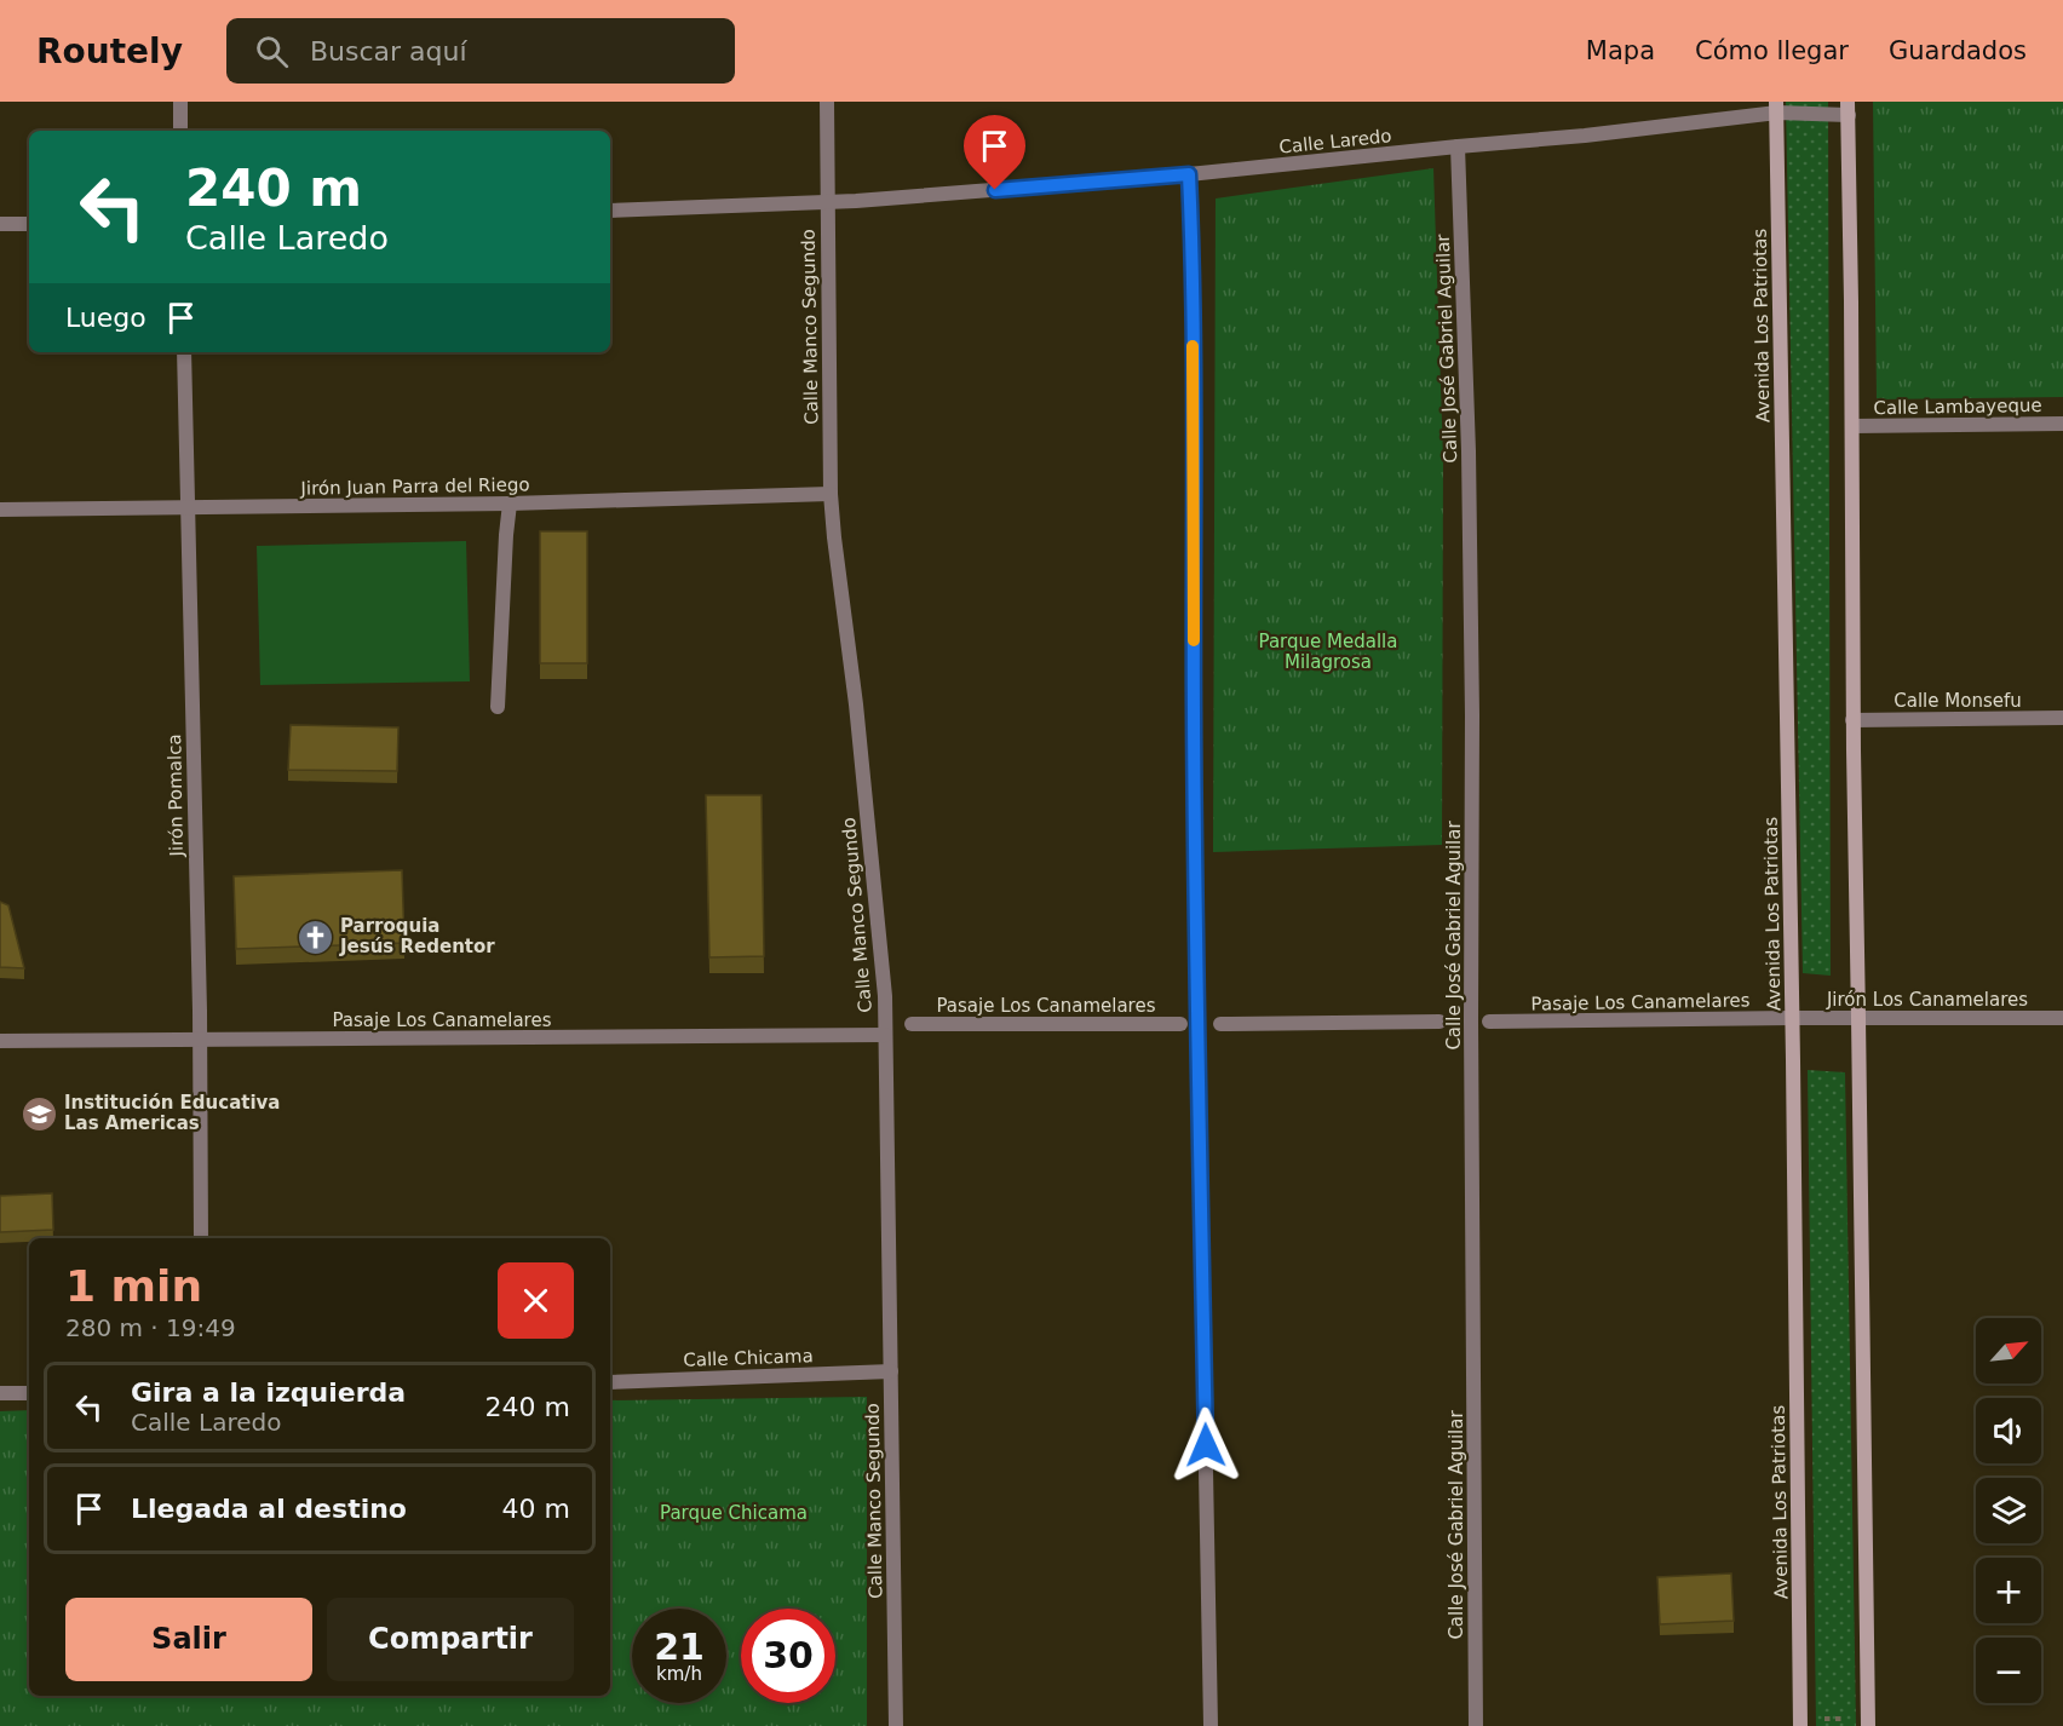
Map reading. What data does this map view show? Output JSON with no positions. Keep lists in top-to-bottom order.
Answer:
{
  "streets": {
    "main road": ["Avenida Los Patriotas"],
    "street": [
      "Calle Laredo",
      "Calle Manco Segundo",
      "Calle José Gabriel Aguilar",
      "Calle Lambayeque",
      "Jirón Juan Parra del Riego",
      "Calle Monsefu",
      "Jirón Pomalca",
      "Jirón Los Canamelares",
      "Pasaje Los Canamelares",
      "Calle Chicama"
    ]
  },
  "crossings": [
    ["Calle Laredo", "Avenida Los Patriotas"],
    ["Calle Laredo", "Calle Manco Segundo"],
    ["Calle Laredo", "Calle José Gabriel Aguilar"],
    ["Avenida Los Patriotas", "Jirón Los Canamelares"],
    ["Avenida Los Patriotas", "Pasaje Los Canamelares"],
    ["Calle Manco Segundo", "Jirón Juan Parra del Riego"],
    ["Calle Manco Segundo", "Pasaje Los Canamelares"],
    ["Calle Manco Segundo", "Calle Chicama"],
    ["Jirón Juan Parra del Riego", "Jirón Pomalca"],
    ["Jirón Pomalca", "Pasaje Los Canamelares"],
    ["Jirón Los Canamelares", "Pasaje Los Canamelares"]
  ],
  "parks": ["Parque Medalla Milagrosa", "Parque Chicama"],
  "places": {
    "church": ["Parroquia Jesús Redentor"],
    "school or university": ["Institución Educativa Las Americas"]
  },
  "north": "top right",
  "page": {
    "header": "Routely",
    "search": "Buscar aquí",
    "nav": ["Mapa", "Cómo llegar", "Guardados"],
    "turn": ["240 m", "Calle Laredo"],
    "then": "Luego",
    "heading": ["1 min", "280 m · 19:49"],
    "map_buttons": ["+", "−"],
    "list": [
      {
        "name": "Gira a la izquierda",
        "note": "Calle Laredo",
        "value": "240 m"
      },
      {
        "name": "Llegada al destino",
        "value": "40 m"
      }
    ],
    "buttons": ["Salir", "Compartir"],
    "speed": "21 km/h",
    "limit": "30"
  }
}
